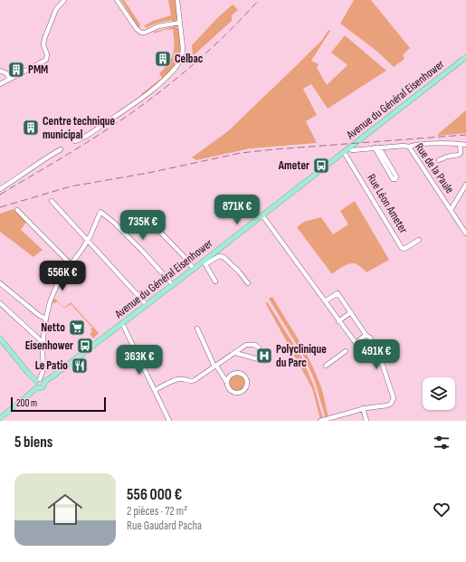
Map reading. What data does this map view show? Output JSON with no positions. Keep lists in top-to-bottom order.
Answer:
{
  "streets": {
    "main road": ["Avenue du Général Eisenhower"],
    "street": ["Rue de la Paule", "Rue Léon Ameter"]
  },
  "crossings": [
    ["Avenue du Général Eisenhower", "Rue de la Paule"],
    ["Avenue du Général Eisenhower", "Rue Léon Ameter"]
  ],
  "places": {
    "building": ["Celbac", "PMM", "Centre technique municipal"],
    "bus stop": ["Ameter", "Eisenhower"],
    "supermarket": ["Netto"],
    "hospital": ["Polyclinique du Parc"],
    "restaurant": ["Le Patio"]
  },
  "scale_bar": "200 m",
  "page": {
    "price": [
      "871K €",
      "735K €",
      "556K €",
      "491K €",
      "363K €"
    ],
    "scale": "200 m",
    "heading": "5 biens",
    "list": [
      {
        "name": "556 000 €",
        "note": "2 pièces · 72 m² · Rue Gaudard Pacha"
      }
    ]
  }
}
